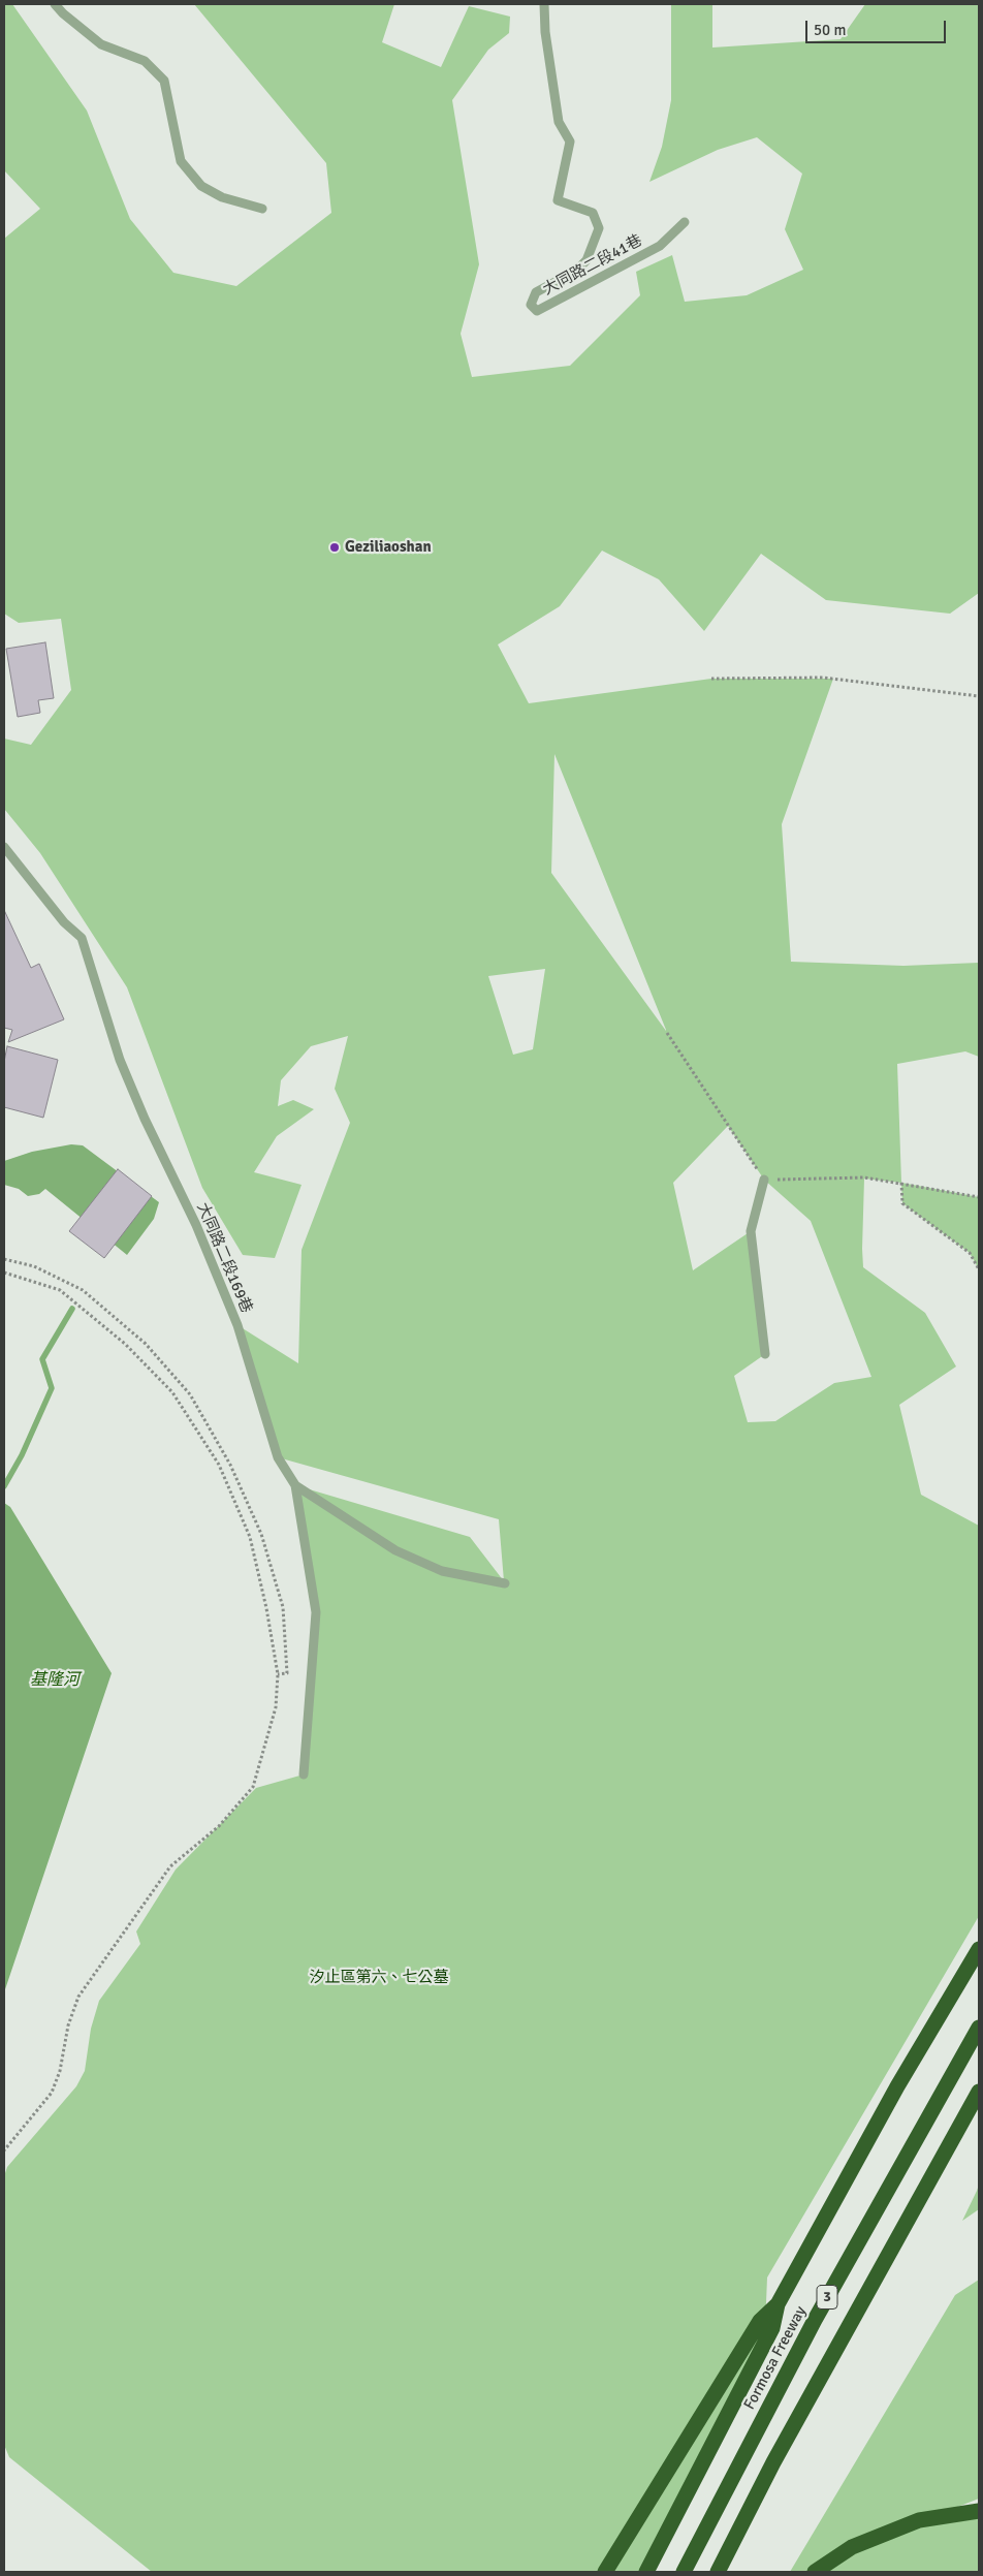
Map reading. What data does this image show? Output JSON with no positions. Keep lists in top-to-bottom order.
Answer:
{
  "streets": {
    "highway": ["3", "Formosa Freeway"],
    "lane": ["大同路二段41巷", "大同路二段169巷"]
  },
  "water": ["基隆河"],
  "parks": ["汐止區第六、七公墓"],
  "places": ["Geziliaoshan"],
  "scale_bar": "50 m"
}
